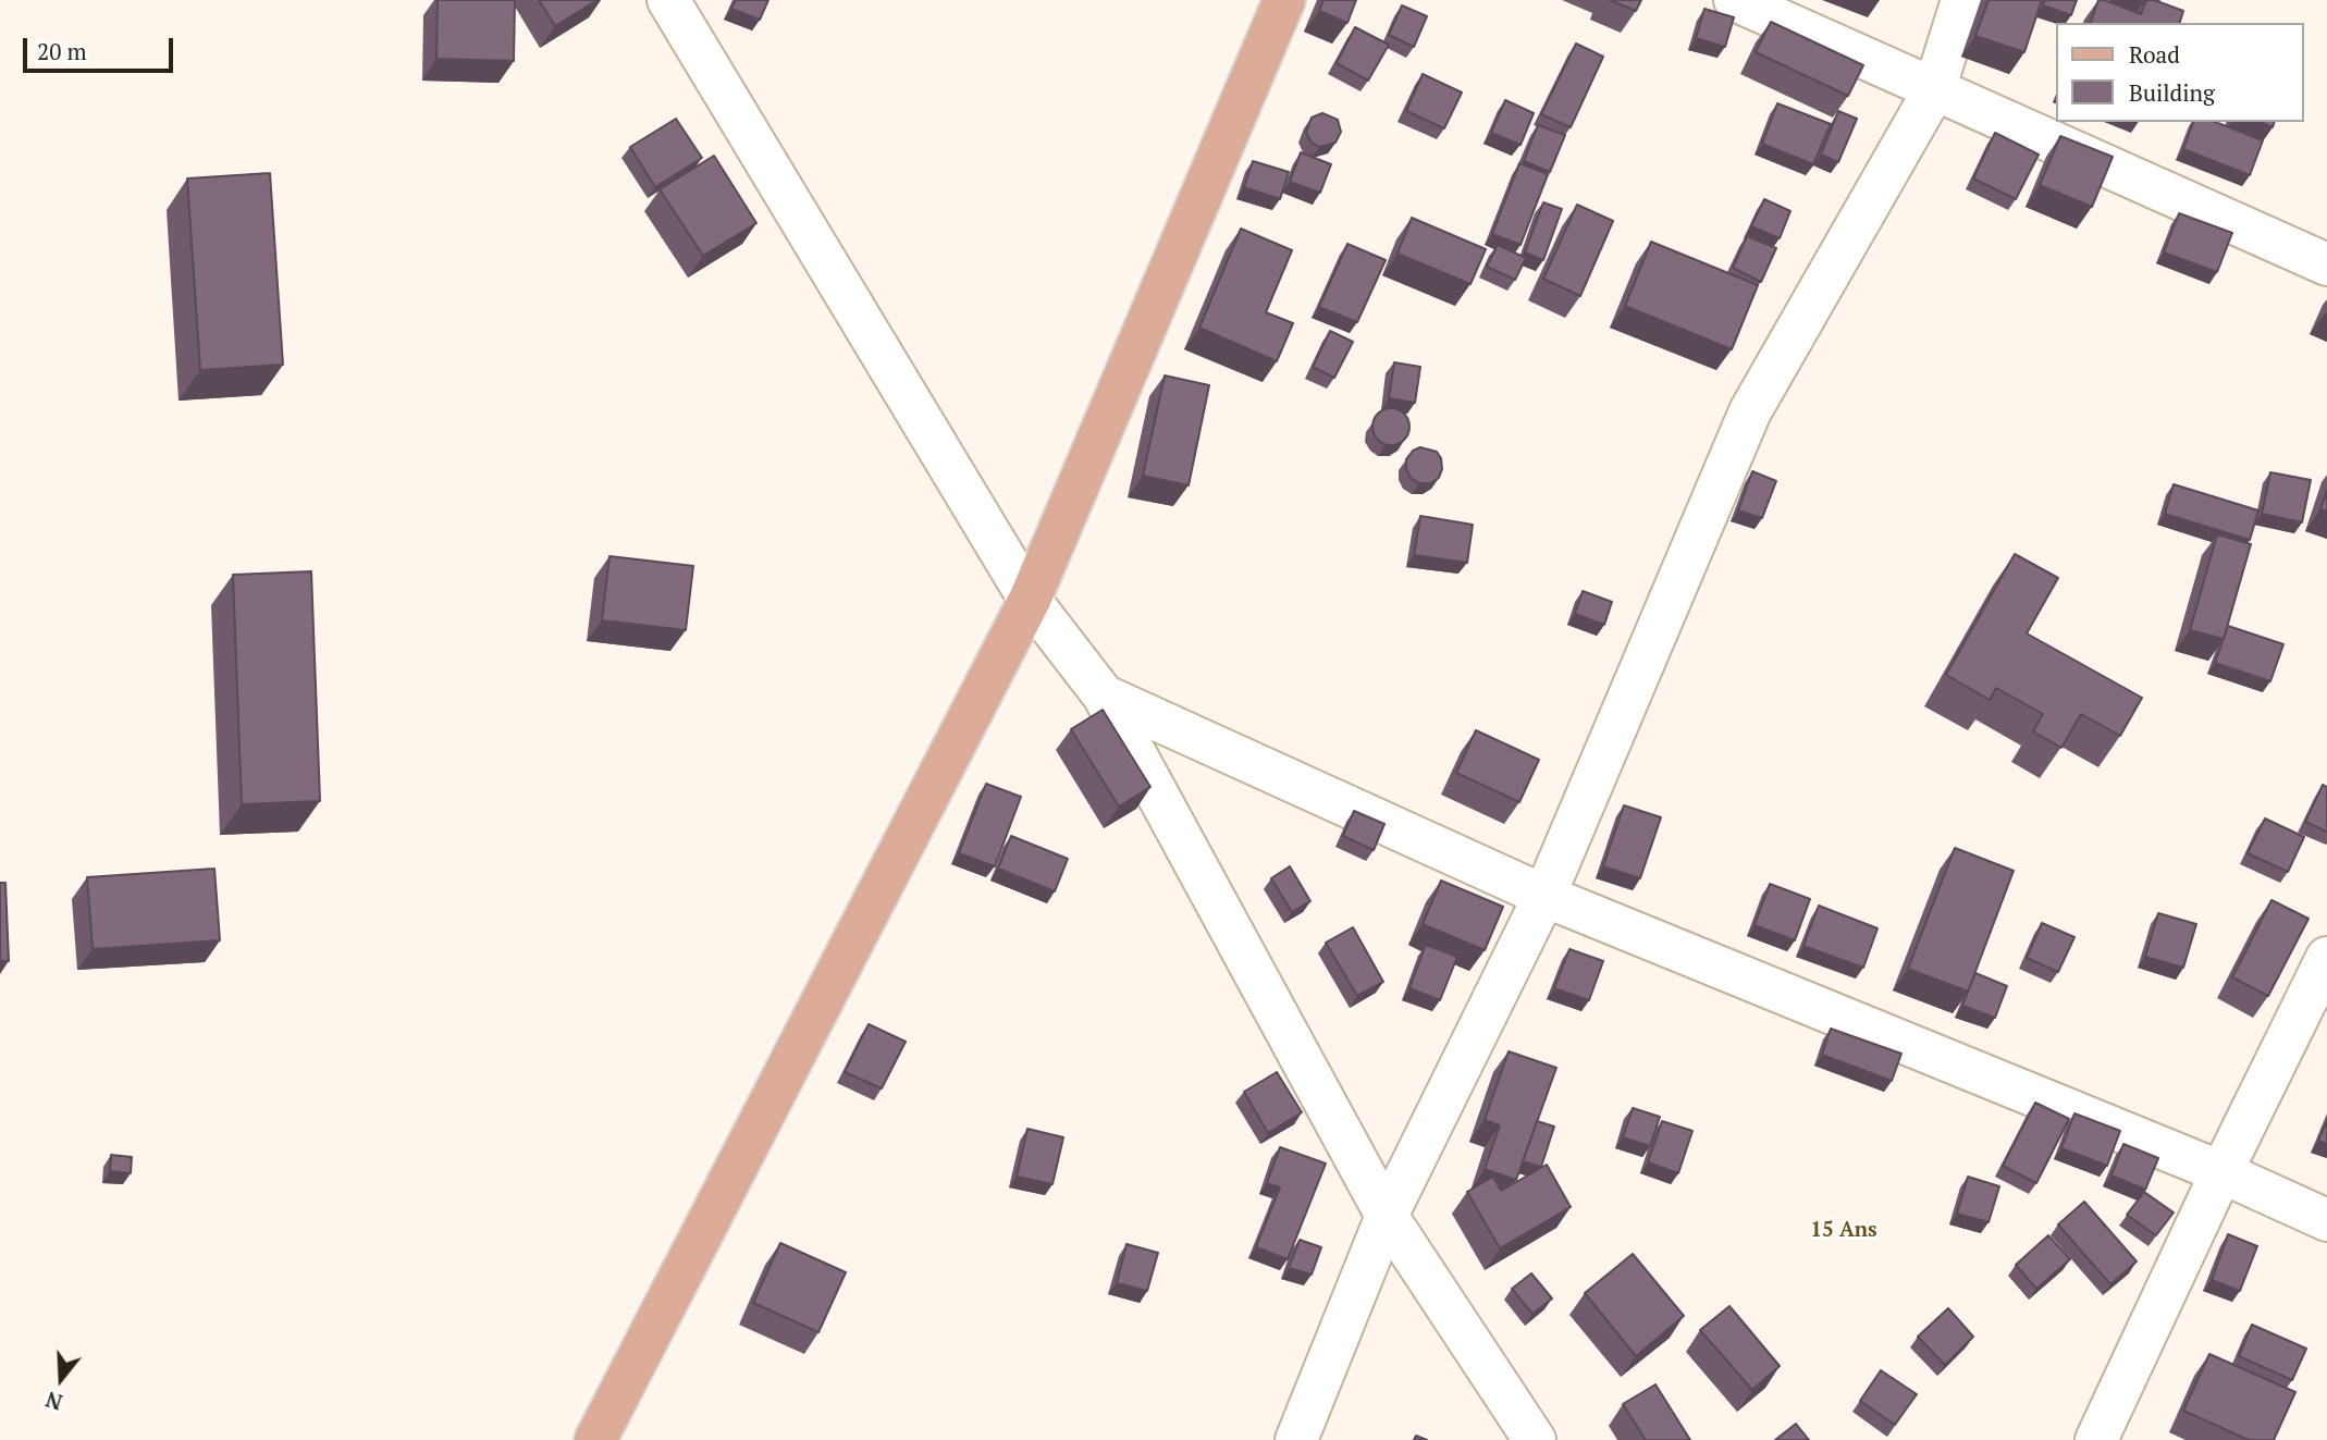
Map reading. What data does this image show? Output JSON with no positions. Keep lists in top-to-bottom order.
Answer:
{
  "districts": ["15 Ans"],
  "legend": ["Road", "Building"],
  "scale_bar": "20 m",
  "north": "bottom"
}
